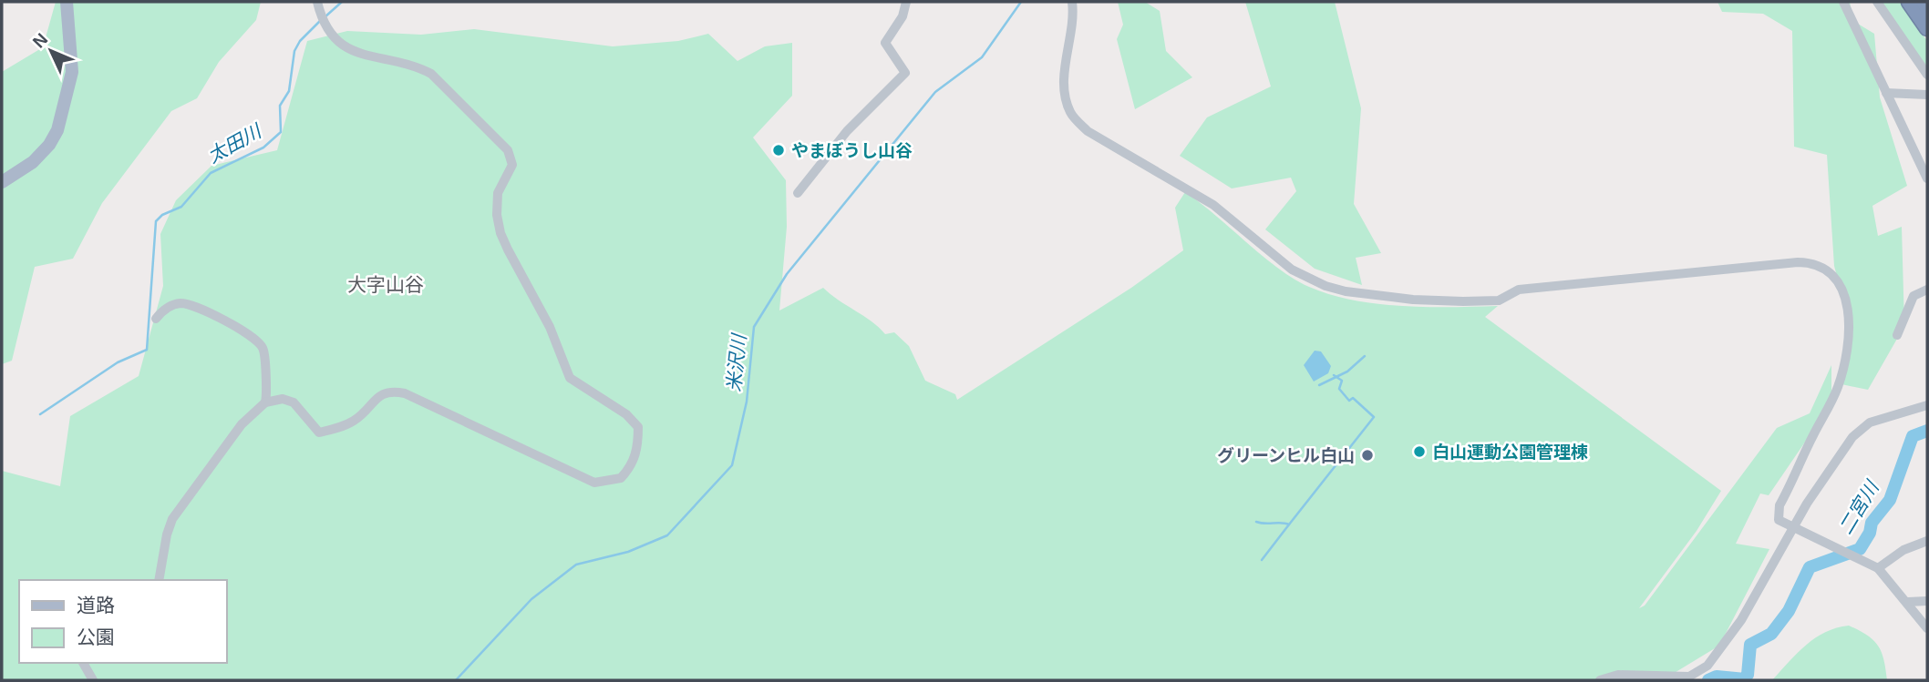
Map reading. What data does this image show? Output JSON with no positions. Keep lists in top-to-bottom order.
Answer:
{
  "districts": ["大字山谷"],
  "water": ["太田川", "米沢川", "二宮川"],
  "places": ["やまぼうし山谷", "白山運動公園管理棟", "グリーンヒル白山"],
  "legend": ["道路", "公園"],
  "north": "top left"
}
